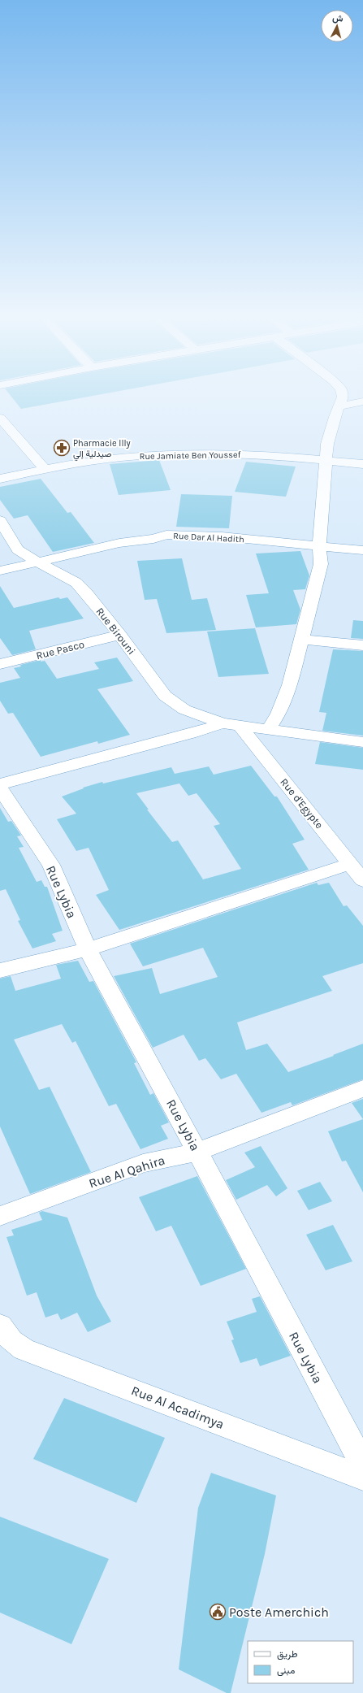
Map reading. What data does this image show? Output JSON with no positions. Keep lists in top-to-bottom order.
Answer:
{
  "streets": {
    "street": [
      "Rue Jamiate Ben Youssef",
      "Rue Dar Al Hadith",
      "Rue Birouni",
      "Rue Pasco",
      "Rue d'Egypte",
      "Rue Lybia",
      "Rue Al Qahira",
      "Rue Al Acadimya"
    ]
  },
  "crossings": [
    ["Rue Dar Al Hadith", "Rue Birouni"],
    ["Rue Birouni", "Rue Pasco"],
    ["Rue Birouni", "Rue d'Egypte"],
    ["Rue Lybia", "Rue Al Qahira"]
  ],
  "places": {
    "pharmacy": ["Pharmacie Illy صيدلية إلي"],
    "public building": ["Poste Amerchich"]
  },
  "legend": ["طريق", "مبنى"],
  "north": "top"
}
